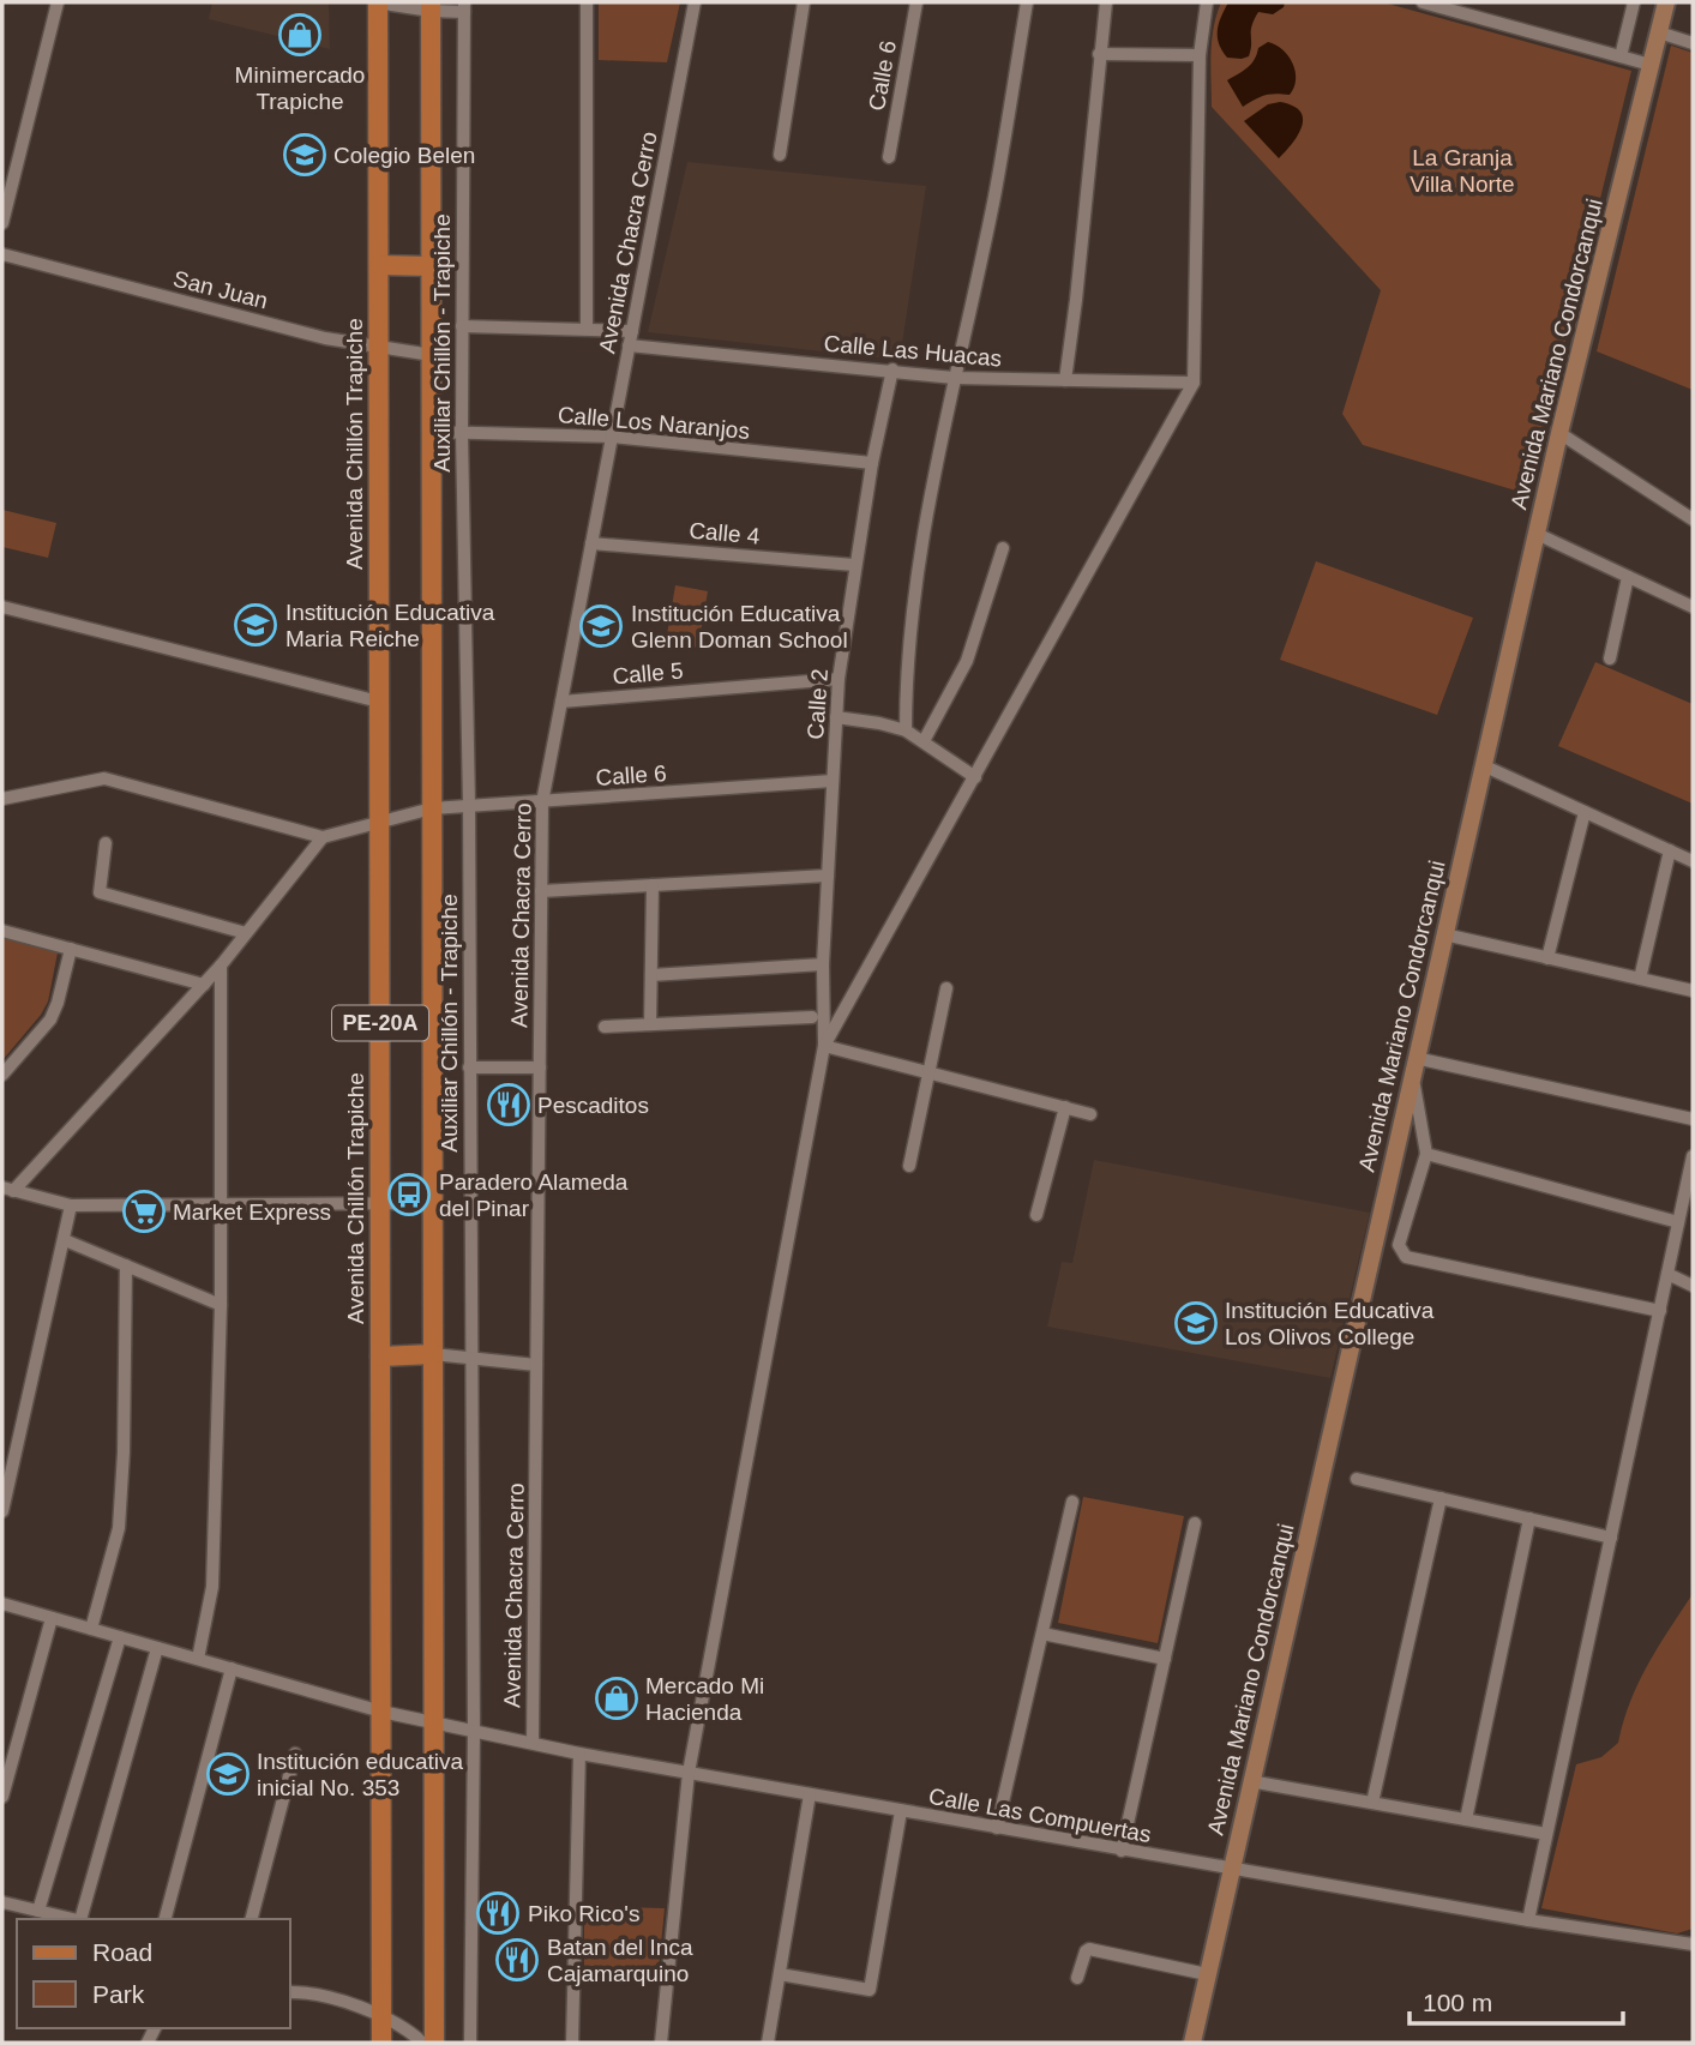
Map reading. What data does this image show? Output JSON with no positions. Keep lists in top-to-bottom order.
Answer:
{
  "streets": {
    "main road": ["Avenida Chillón Trapiche", "PE-20A"],
    "street": [
      "Calle 6",
      "Avenida Chacra Cerro",
      "San Juan",
      "Auxiliar Chillón - Trapiche",
      "Calle Las Huacas",
      "Avenida Mariano Condorcanqui",
      "Calle Los Naranjos",
      "Calle 4",
      "Calle 5",
      "Calle 2",
      "Calle Las Compuertas"
    ]
  },
  "crossings": [
    ["Calle 6", "Avenida Chacra Cerro"],
    ["Calle 6", "Auxiliar Chillón - Trapiche"],
    ["Calle 6", "Avenida Chillón Trapiche"],
    ["Calle 6", "Calle 2"],
    ["Calle 6", "PE-20A"],
    ["Avenida Chacra Cerro", "Calle Las Huacas"],
    ["Avenida Chacra Cerro", "Calle Los Naranjos"],
    ["Avenida Chacra Cerro", "Calle 4"],
    ["Avenida Chacra Cerro", "Calle 5"],
    ["Avenida Chacra Cerro", "Calle Las Compuertas"],
    ["San Juan", "Avenida Chillón Trapiche"],
    ["San Juan", "PE-20A"],
    ["Auxiliar Chillón - Trapiche", "Calle Los Naranjos"],
    ["Auxiliar Chillón - Trapiche", "Calle Las Compuertas"],
    ["Calle Las Huacas", "Calle 2"],
    ["Avenida Mariano Condorcanqui", "Calle Las Compuertas"],
    ["Calle Los Naranjos", "Calle 2"],
    ["Calle Los Naranjos", "PE-20A"],
    ["Avenida Chillón Trapiche", "Calle Las Compuertas"],
    ["Calle 4", "Calle 2"],
    ["Calle 5", "Calle 2"],
    ["PE-20A", "Calle Las Compuertas"]
  ],
  "parks": ["La Granja Villa Norte"],
  "places": {
    "shop": ["Minimercado Trapiche", "Mercado Mi Hacienda"],
    "school or university": [
      "Colegio Belen",
      "Institución Educativa Maria Reiche",
      "Institución Educativa Glenn Doman School",
      "Institución Educativa Los Olivos College",
      "Institución educativa inicial No. 353"
    ],
    "restaurant": ["Pescaditos", "Piko Rico's", "Batan del Inca Cajamarquino"],
    "bus stop": ["Paradero Alameda del Pinar"],
    "supermarket": ["Market Express"]
  },
  "legend": ["Road", "Park"],
  "scale_bar": "100 m"
}
